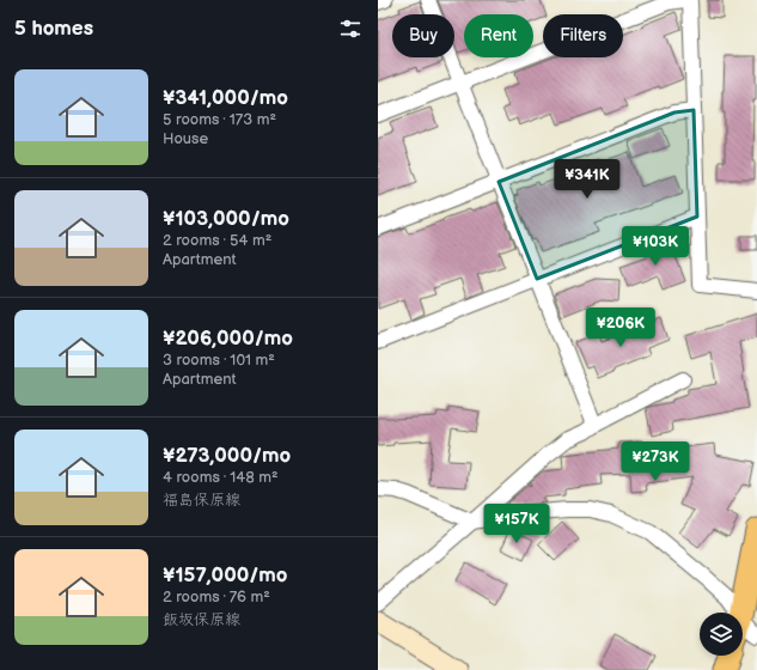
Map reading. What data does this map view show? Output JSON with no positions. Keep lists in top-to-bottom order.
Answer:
{
  "page": {
    "heading": "5 homes",
    "chip": ["Buy", "Rent", "Filters"],
    "list": [
      {
        "name": "¥341,000/mo",
        "note": "5 rooms · 173 m² · House"
      },
      {
        "name": "¥103,000/mo",
        "note": "2 rooms · 54 m² · Apartment"
      },
      {
        "name": "¥206,000/mo",
        "note": "3 rooms · 101 m² · Apartment"
      },
      {
        "name": "¥273,000/mo",
        "note": "4 rooms · 148 m² · 福島保原線"
      },
      {
        "name": "¥157,000/mo",
        "note": "2 rooms · 76 m² · 飯坂保原線"
      }
    ],
    "price": [
      "¥341K",
      "¥103K",
      "¥206K",
      "¥273K",
      "¥157K"
    ]
  }
}
